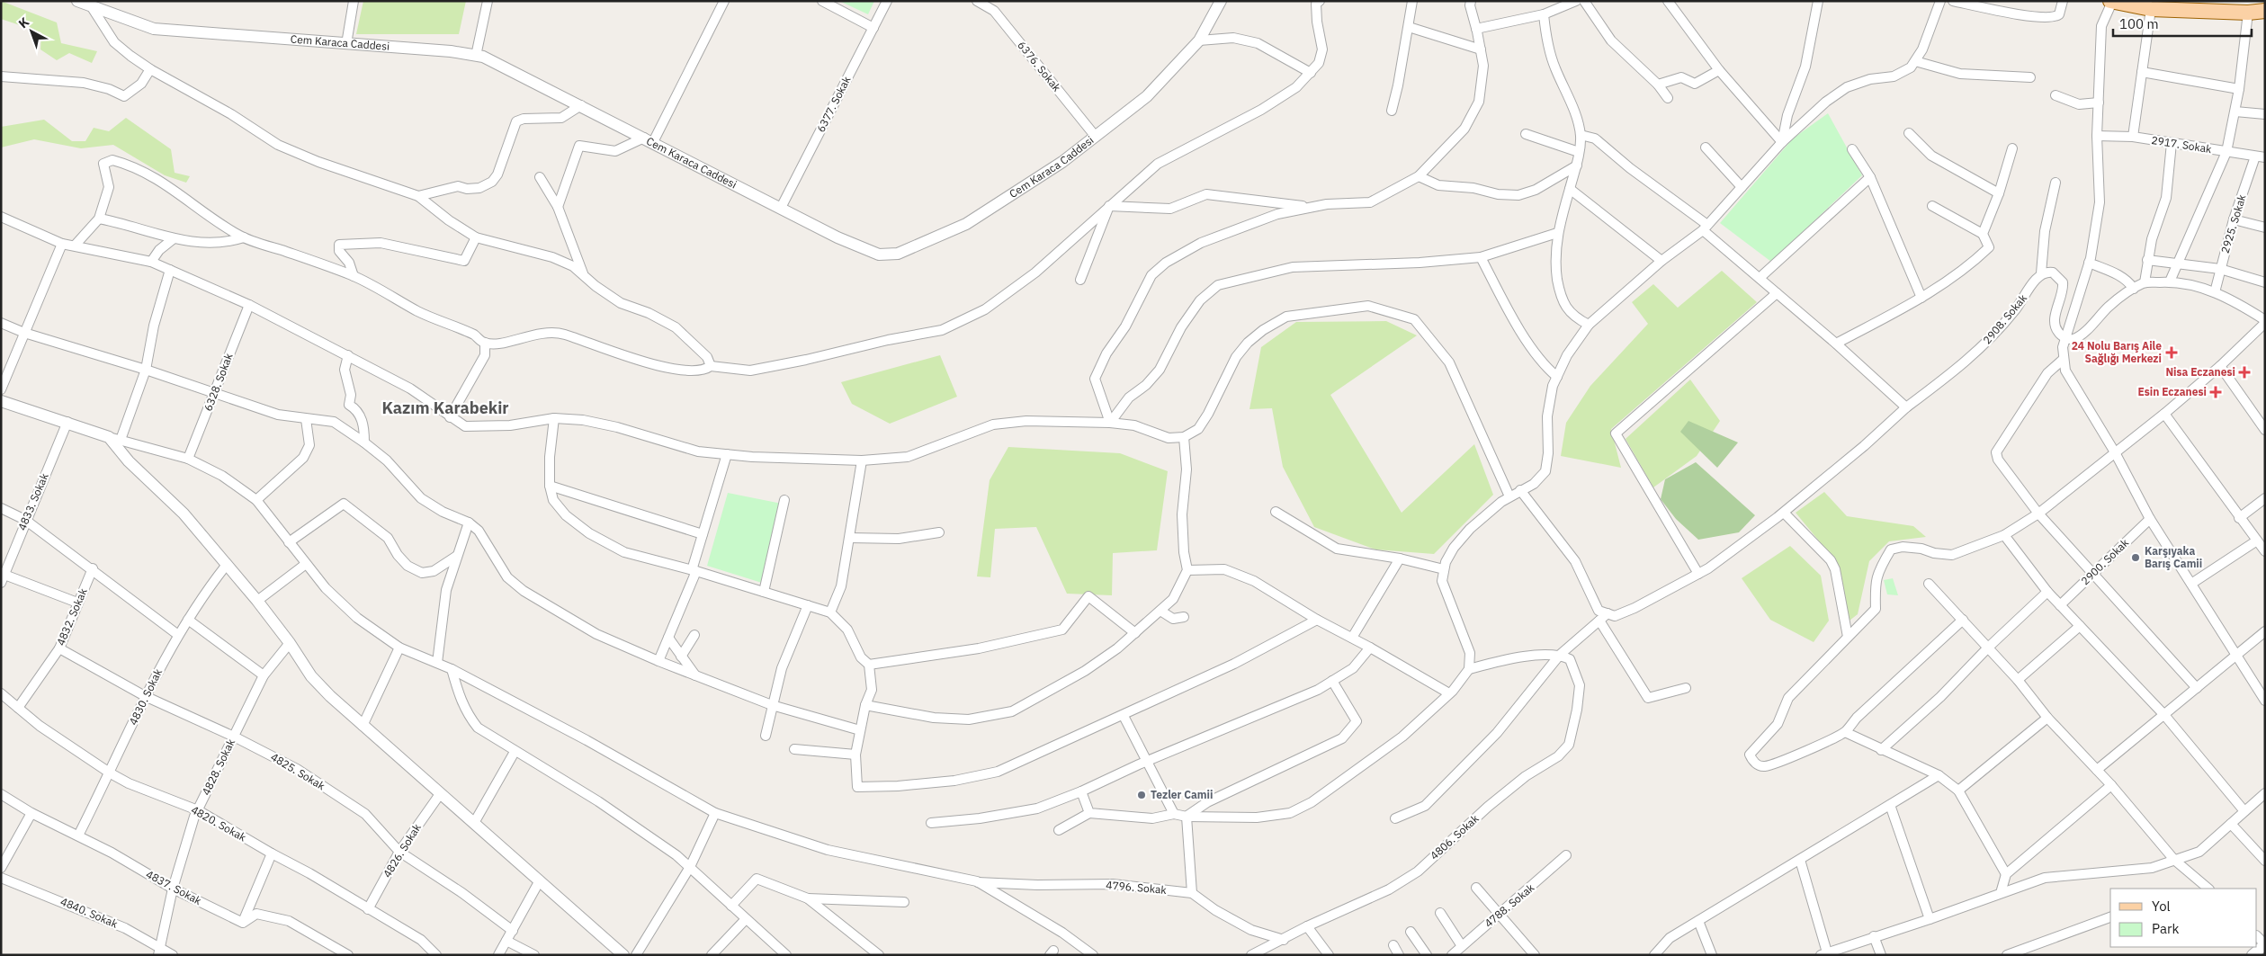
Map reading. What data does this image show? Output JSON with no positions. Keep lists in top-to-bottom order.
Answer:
{
  "streets": {
    "street": [
      "Cem Karaca Caddesi",
      "6376. Sokak",
      "6377. Sokak",
      "2917. Sokak",
      "2925. Sokak",
      "2908. Sokak",
      "6328. Sokak",
      "4833. Sokak",
      "2900. Sokak",
      "4832. Sokak",
      "4830. Sokak",
      "4828. Sokak",
      "4825. Sokak",
      "4820. Sokak",
      "4806. Sokak",
      "4826. Sokak",
      "4837. Sokak",
      "4796. Sokak",
      "4788. Sokak",
      "4840. Sokak"
    ]
  },
  "crossings": [
    ["Cem Karaca Caddesi", "6376. Sokak"],
    ["Cem Karaca Caddesi", "6377. Sokak"],
    ["2917. Sokak", "2925. Sokak"],
    ["4832. Sokak", "4825. Sokak"],
    ["4832. Sokak", "4820. Sokak"],
    ["4830. Sokak", "4825. Sokak"],
    ["4830. Sokak", "4820. Sokak"],
    ["4830. Sokak", "4837. Sokak"],
    ["4828. Sokak", "4825. Sokak"],
    ["4828. Sokak", "4820. Sokak"],
    ["4828. Sokak", "4837. Sokak"],
    ["4828. Sokak", "4840. Sokak"],
    ["4825. Sokak", "4826. Sokak"],
    ["4820. Sokak", "4826. Sokak"],
    ["4806. Sokak", "4796. Sokak"]
  ],
  "districts": ["Kazım Karabekir"],
  "places": {
    "health": ["24 Nolu Barış Aile Sağlığı Merkezi", "Nisa Eczanesi", "Esin Eczanesi"],
    "other": ["Karşıyaka Barış Camii", "Tezler Camii"]
  },
  "legend": ["Yol", "Park"],
  "scale_bar": "100 m",
  "north": "top left"
}
